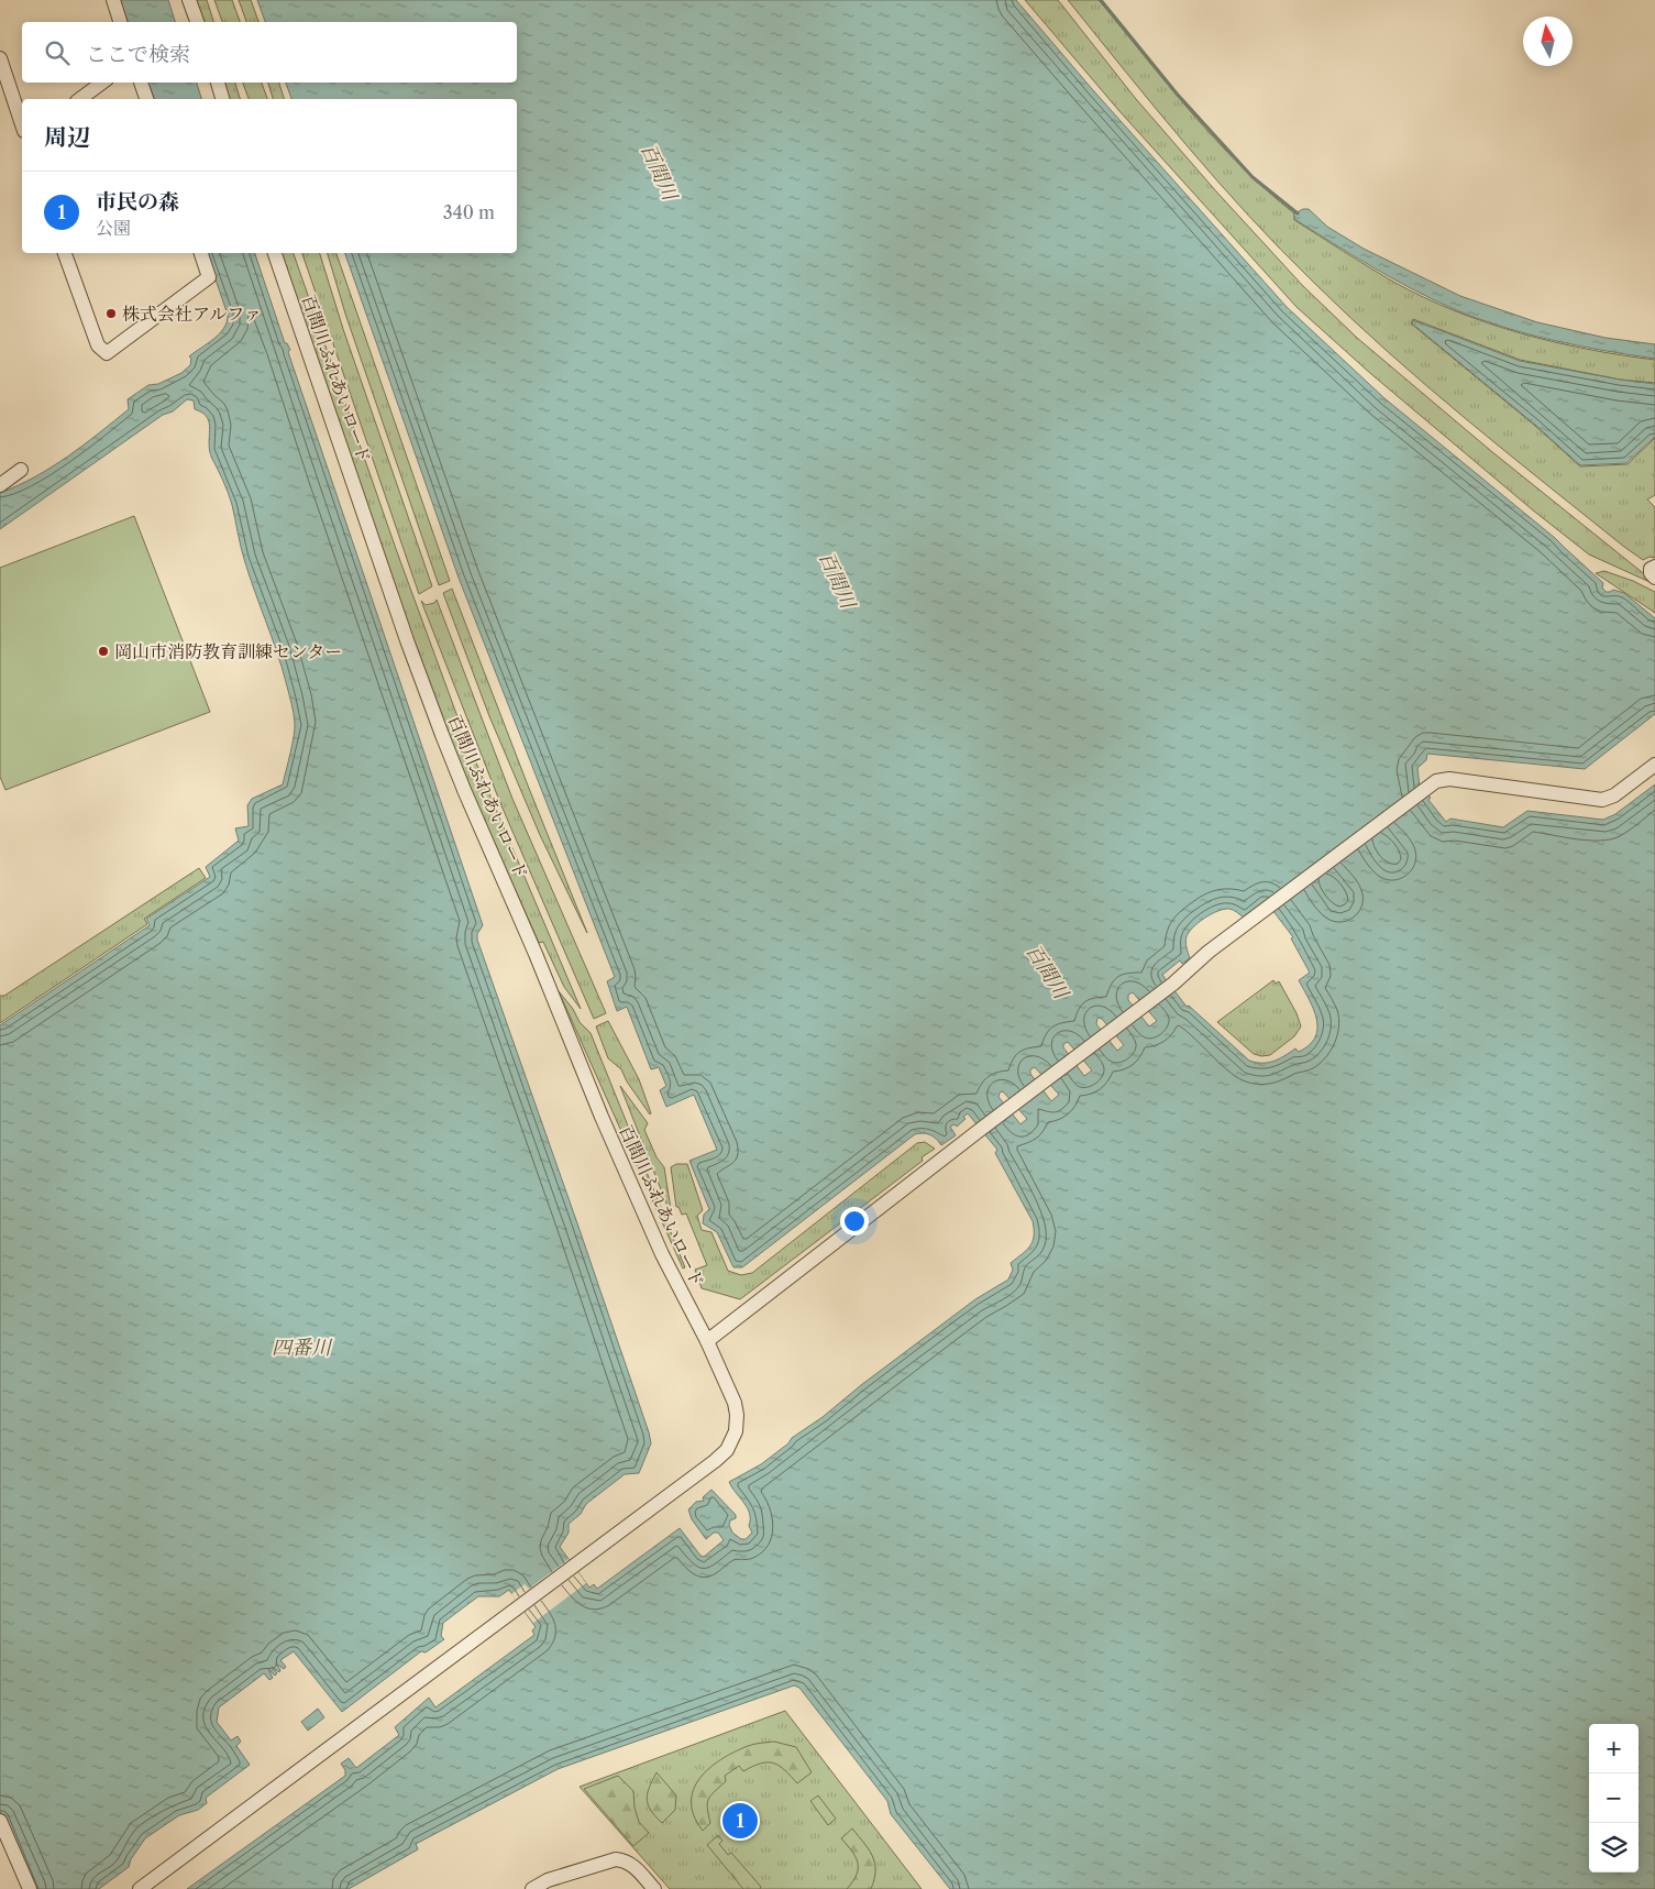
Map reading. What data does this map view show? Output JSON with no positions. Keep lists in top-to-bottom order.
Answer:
{
  "streets": {
    "street": ["百間川ふれあいロード"]
  },
  "water": ["百間川", "四番川"],
  "places": ["株式会社アルファ", "岡山市消防教育訓練センター"],
  "north": "top",
  "page": {
    "search": "ここで検索",
    "heading": "周辺",
    "list": [
      {
        "mark": "1",
        "name": "市民の森",
        "note": "公園",
        "value": "340 m"
      }
    ],
    "map_buttons": ["+", "−"],
    "pins": "1"
  }
}
